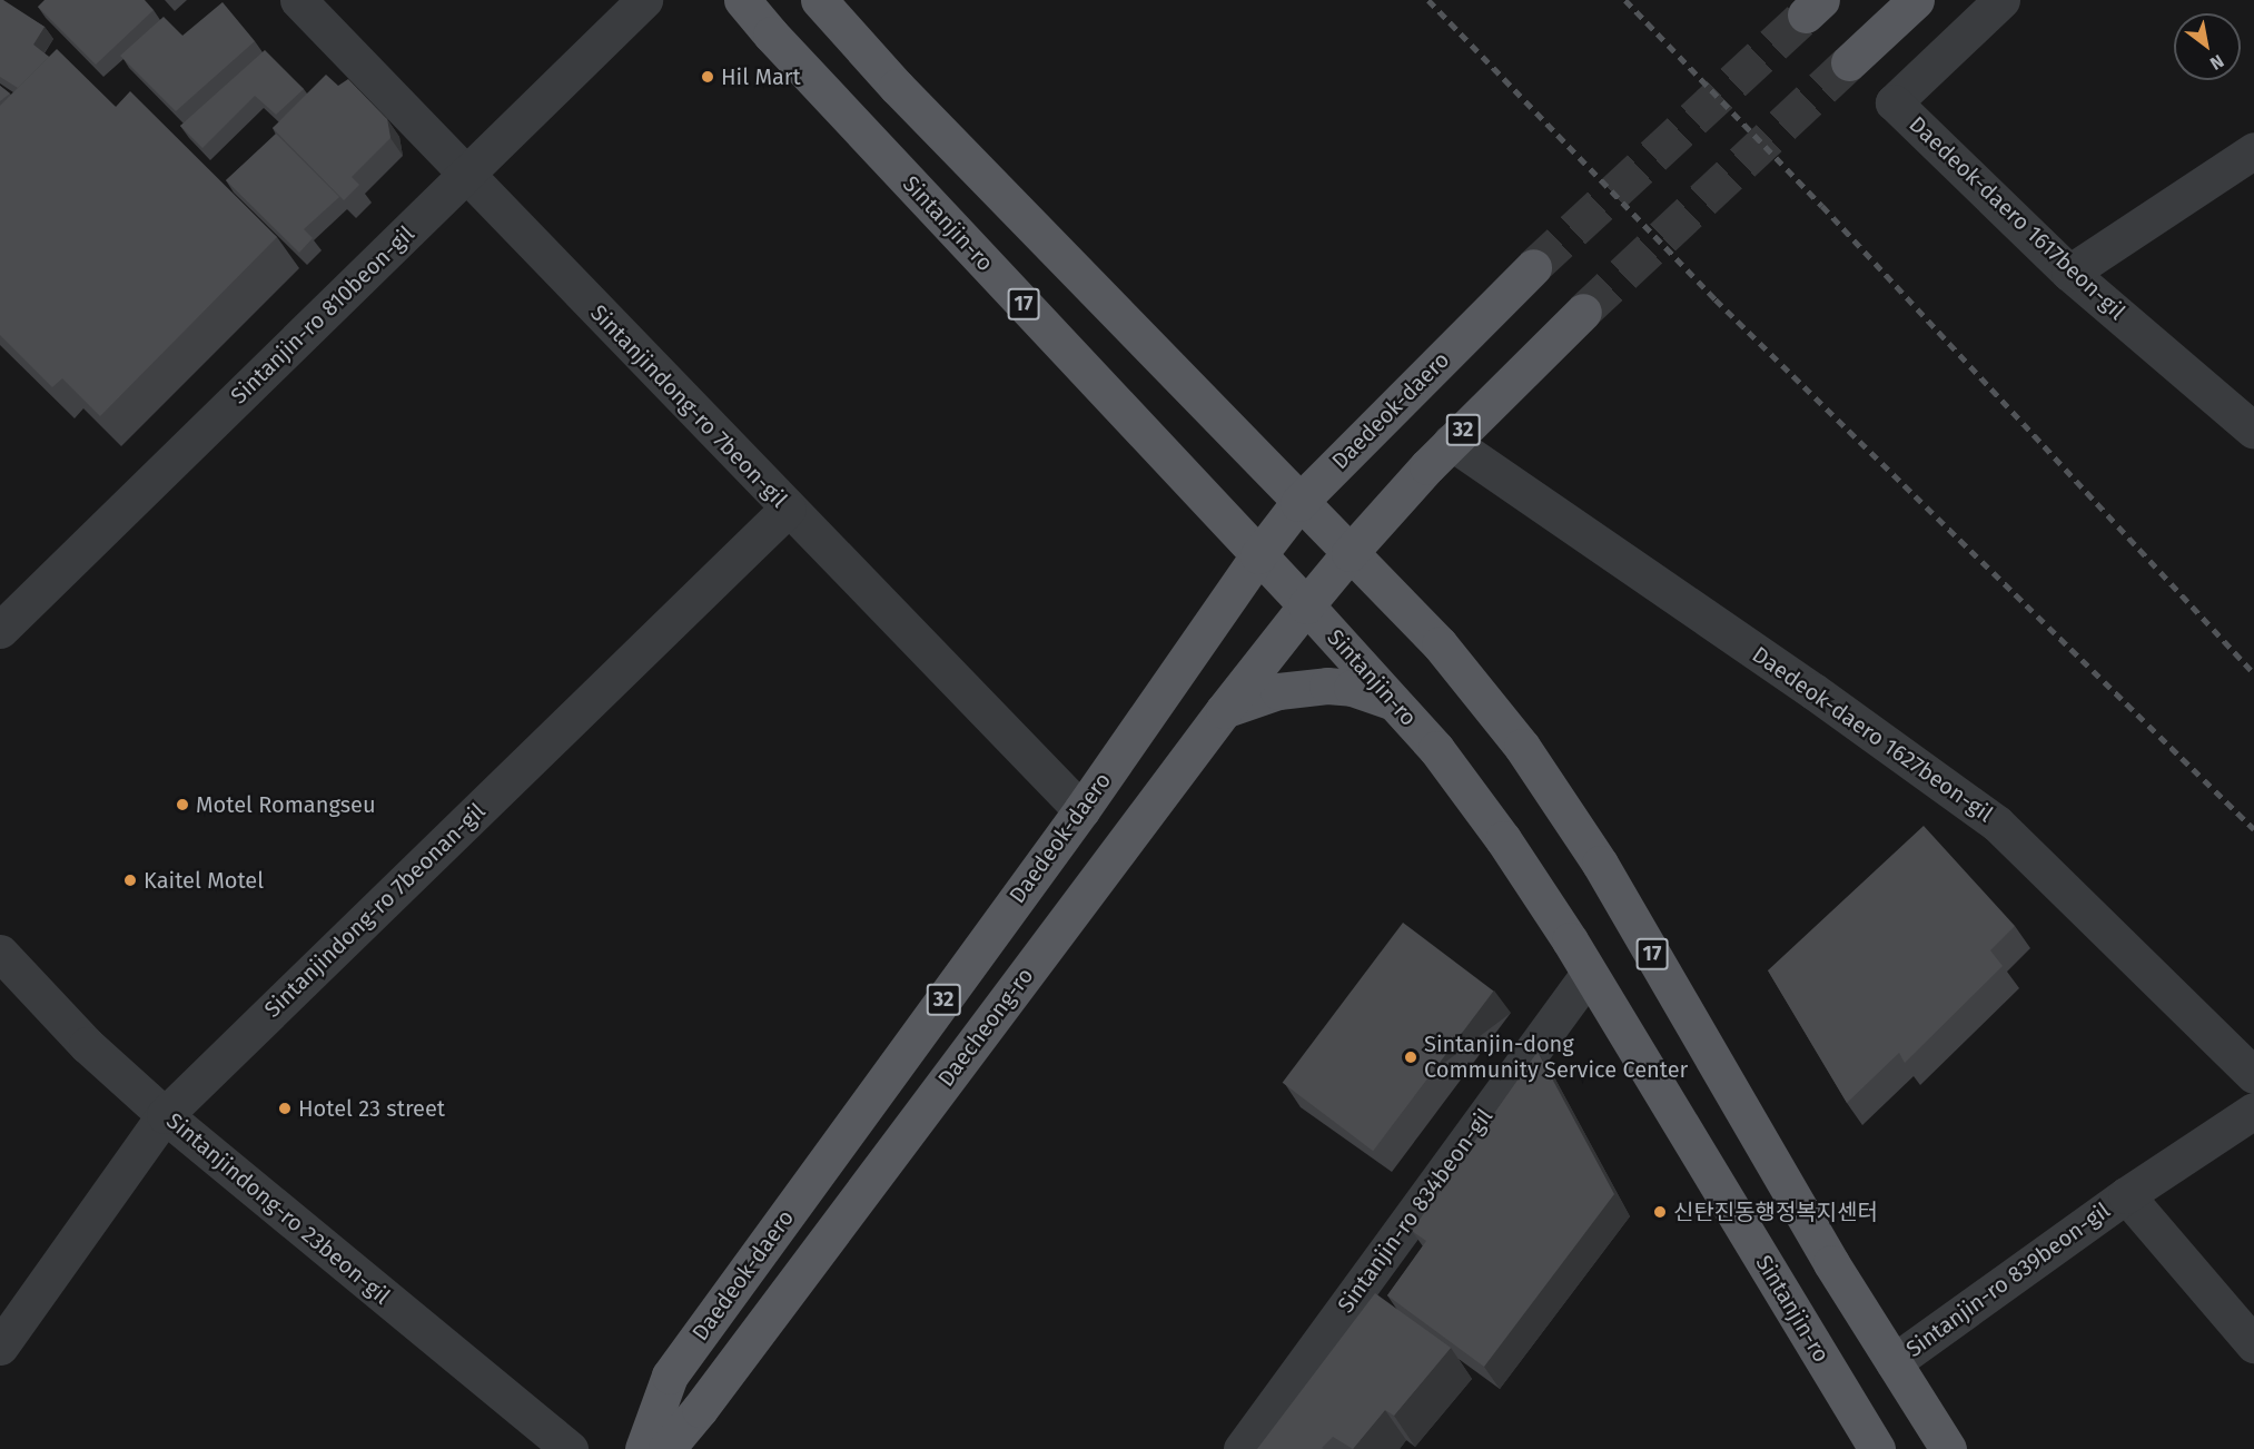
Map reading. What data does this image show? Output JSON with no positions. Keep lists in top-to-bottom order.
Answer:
{
  "streets": {
    "main road": [
      "Sintanjin-ro",
      "17",
      "Daedeok-daero",
      "32",
      "Daecheong-ro"
    ],
    "street": [
      "Daedeok-daero 1617beon-gil",
      "Sintanjin-ro 810beon-gil",
      "Sintanjindong-ro 7beon-gil",
      "Daedeok-daero 1627beon-gil",
      "Sintanjindong-ro 7beonan-gil",
      "Sintanjindong-ro 23beon-gil",
      "Sintanjin-ro 834beon-gil",
      "Sintanjin-ro 839beon-gil"
    ]
  },
  "crossings": [
    ["Sintanjin-ro", "Daedeok-daero"],
    ["Sintanjin-ro", "32"],
    ["Sintanjin-ro", "Daecheong-ro"],
    ["Sintanjin-ro", "Sintanjin-ro 834beon-gil"],
    ["17", "Daedeok-daero"],
    ["17", "32"],
    ["17", "Sintanjin-ro 839beon-gil"],
    ["Sintanjin-ro 810beon-gil", "Sintanjindong-ro 7beon-gil"],
    ["Sintanjindong-ro 7beon-gil", "Daedeok-daero"],
    ["Sintanjindong-ro 7beon-gil", "Sintanjindong-ro 7beonan-gil"],
    ["32", "Daedeok-daero 1627beon-gil"],
    ["32", "Daecheong-ro"],
    ["Sintanjindong-ro 7beonan-gil", "Sintanjindong-ro 23beon-gil"]
  ],
  "places": [
    "Hil Mart",
    "Motel Romangseu",
    "Kaitel Motel",
    "Sintanjin-dong Community Service Center",
    "Hotel 23 street",
    "신탄진동행정복지센터"
  ],
  "north": "bottom right"
}
